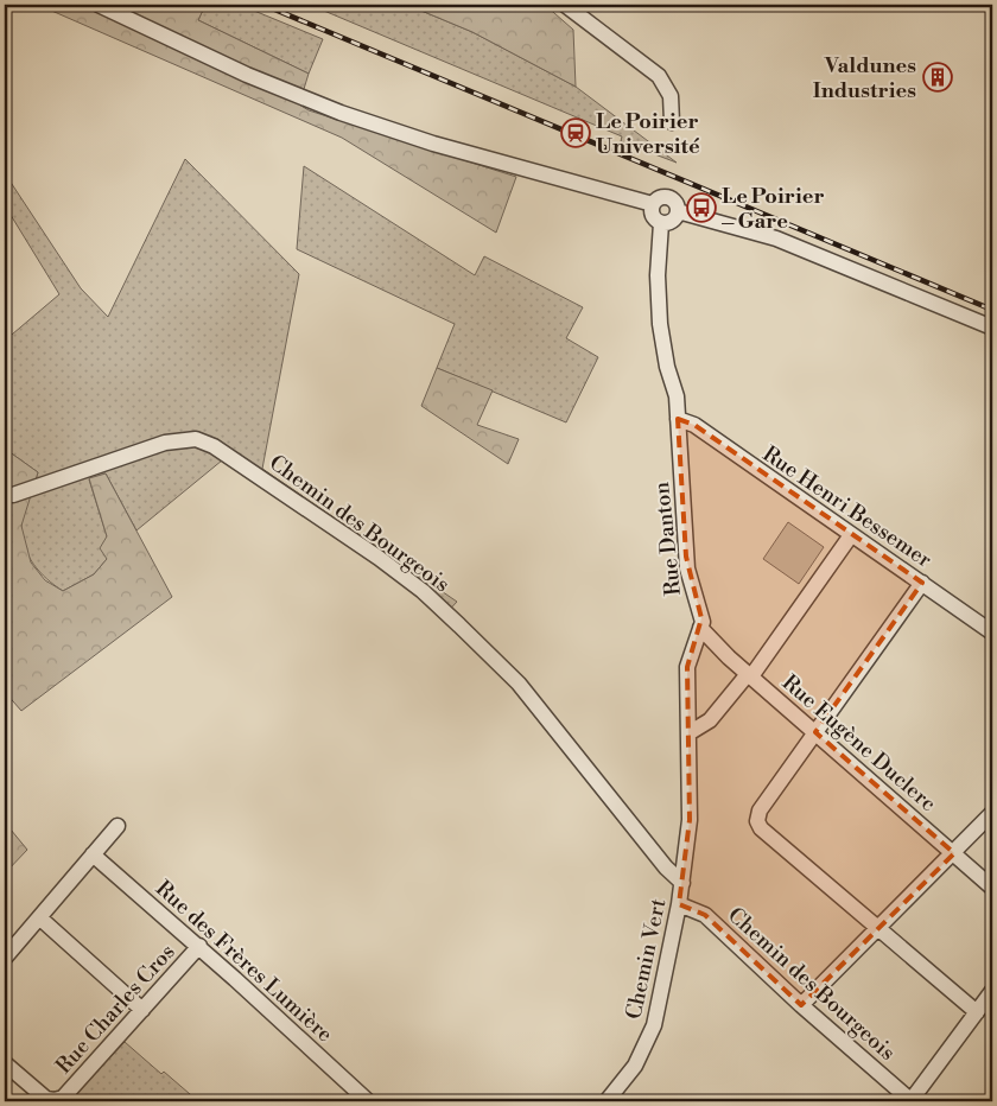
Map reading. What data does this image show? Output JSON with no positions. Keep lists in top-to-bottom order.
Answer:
{
  "streets": {
    "street": [
      "Rue Henri Bessemer",
      "Chemin des Bourgeois",
      "Rue Danton",
      "Rue Eugène Duclerc",
      "Chemin Vert",
      "Rue des Frères Lumière",
      "Rue Charles Cros"
    ]
  },
  "crossings": [
    ["Rue Henri Bessemer", "Rue Danton"],
    ["Chemin des Bourgeois", "Chemin Vert"],
    ["Rue Danton", "Rue Eugène Duclerc"],
    ["Rue des Frères Lumière", "Rue Charles Cros"]
  ],
  "places": {
    "building": ["Valdunes Industries"],
    "station": ["Le Poirier Université"],
    "bus stop": ["Le Poirier – Gare"]
  }
}
